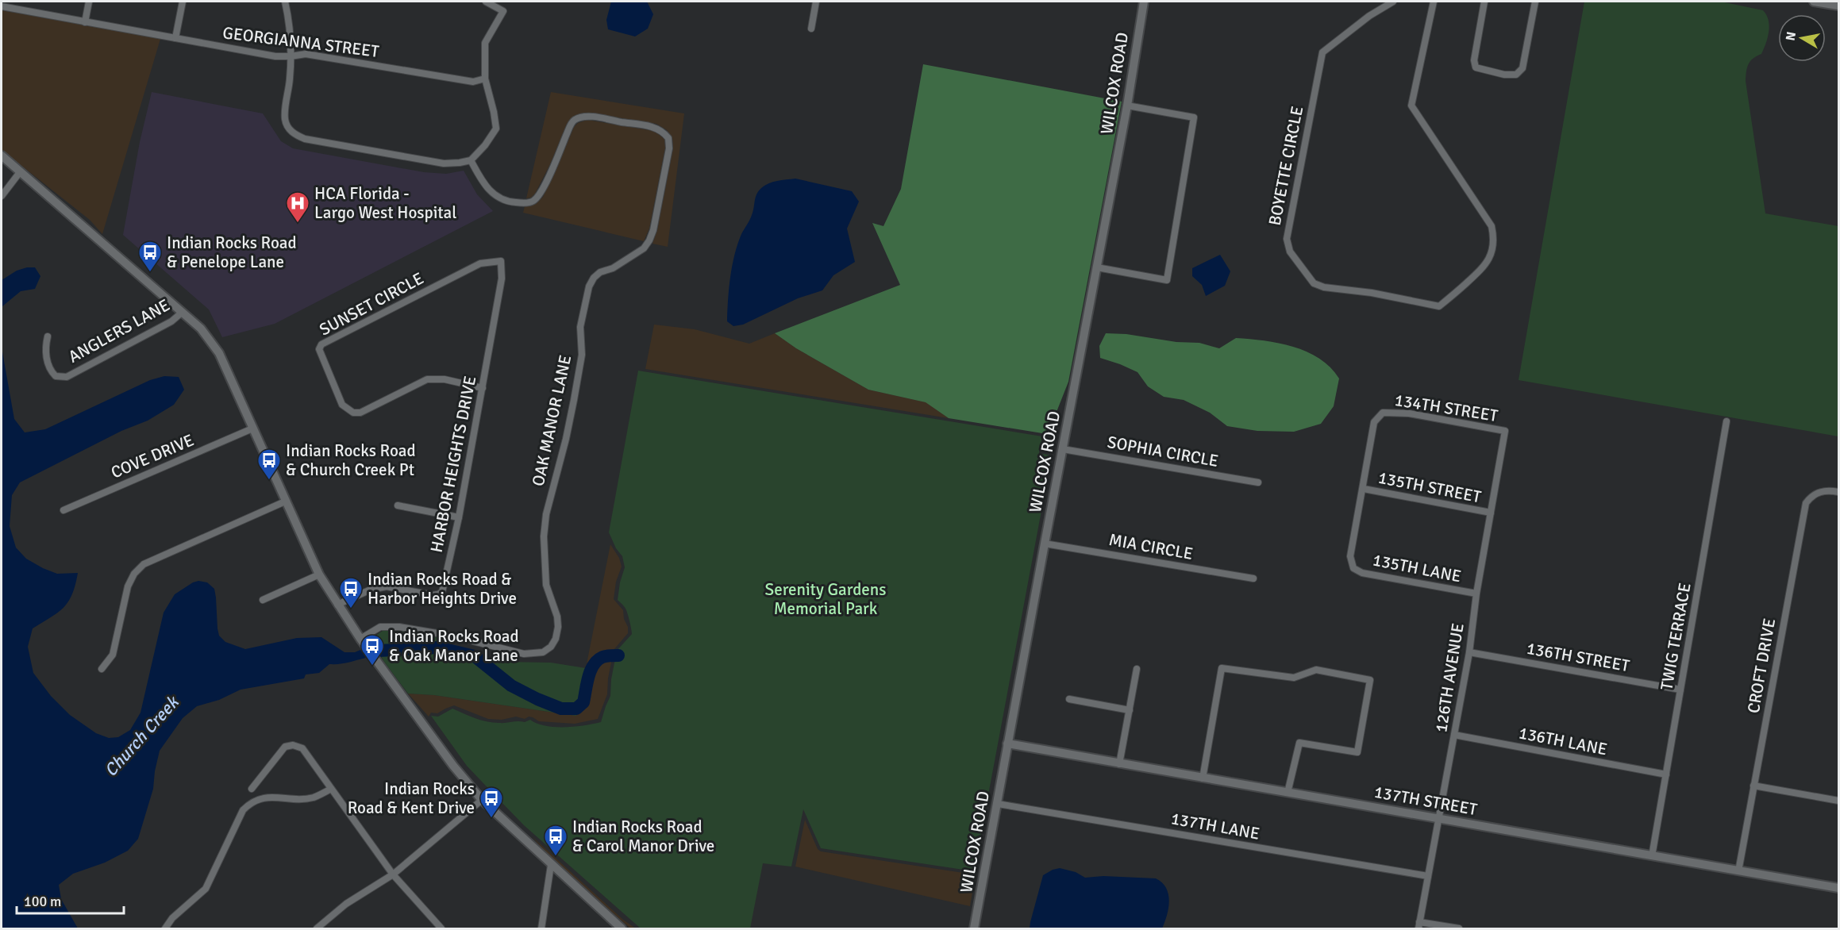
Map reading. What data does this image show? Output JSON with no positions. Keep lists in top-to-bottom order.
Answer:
{
  "streets": {
    "street": [
      "GEORGIANNA STREET",
      "WILCOX ROAD",
      "BOYETTE CIRCLE",
      "SUNSET CIRCLE",
      "ANGLERS LANE",
      "134TH STREET",
      "OAK MANOR LANE",
      "SOPHIA CIRCLE",
      "COVE DRIVE",
      "HARBOR HEIGHTS DRIVE",
      "135TH STREET",
      "MIA CIRCLE",
      "135TH LANE",
      "TWIG TERRACE",
      "136TH STREET",
      "CROFT DRIVE",
      "126TH AVENUE",
      "136TH LANE",
      "137TH STREET",
      "137TH LANE"
    ]
  },
  "crossings": [
    ["WILCOX ROAD", "SOPHIA CIRCLE"],
    ["WILCOX ROAD", "MIA CIRCLE"],
    ["WILCOX ROAD", "137TH STREET"],
    ["WILCOX ROAD", "137TH LANE"],
    ["SUNSET CIRCLE", "HARBOR HEIGHTS DRIVE"],
    ["134TH STREET", "135TH STREET"],
    ["134TH STREET", "135TH LANE"],
    ["134TH STREET", "126TH AVENUE"],
    ["135TH STREET", "135TH LANE"],
    ["135TH STREET", "126TH AVENUE"],
    ["135TH LANE", "126TH AVENUE"],
    ["TWIG TERRACE", "136TH STREET"],
    ["TWIG TERRACE", "136TH LANE"],
    ["TWIG TERRACE", "137TH STREET"],
    ["136TH STREET", "126TH AVENUE"],
    ["CROFT DRIVE", "137TH STREET"],
    ["126TH AVENUE", "136TH LANE"],
    ["126TH AVENUE", "137TH STREET"],
    ["126TH AVENUE", "137TH LANE"]
  ],
  "water": ["Church Creek"],
  "parks": ["Serenity Gardens Memorial Park"],
  "places": {
    "hospital": ["HCA Florida - Largo West Hospital"],
    "bus stop": [
      "Indian Rocks Road & Penelope Lane",
      "Indian Rocks Road & Church Creek Pt",
      "Indian Rocks Road & Harbor Heights Drive",
      "Indian Rocks Road & Oak Manor Lane",
      "Indian Rocks Road & Kent Drive",
      "Indian Rocks Road & Carol Manor Drive"
    ]
  },
  "scale_bar": "100 m",
  "north": "left"
}
